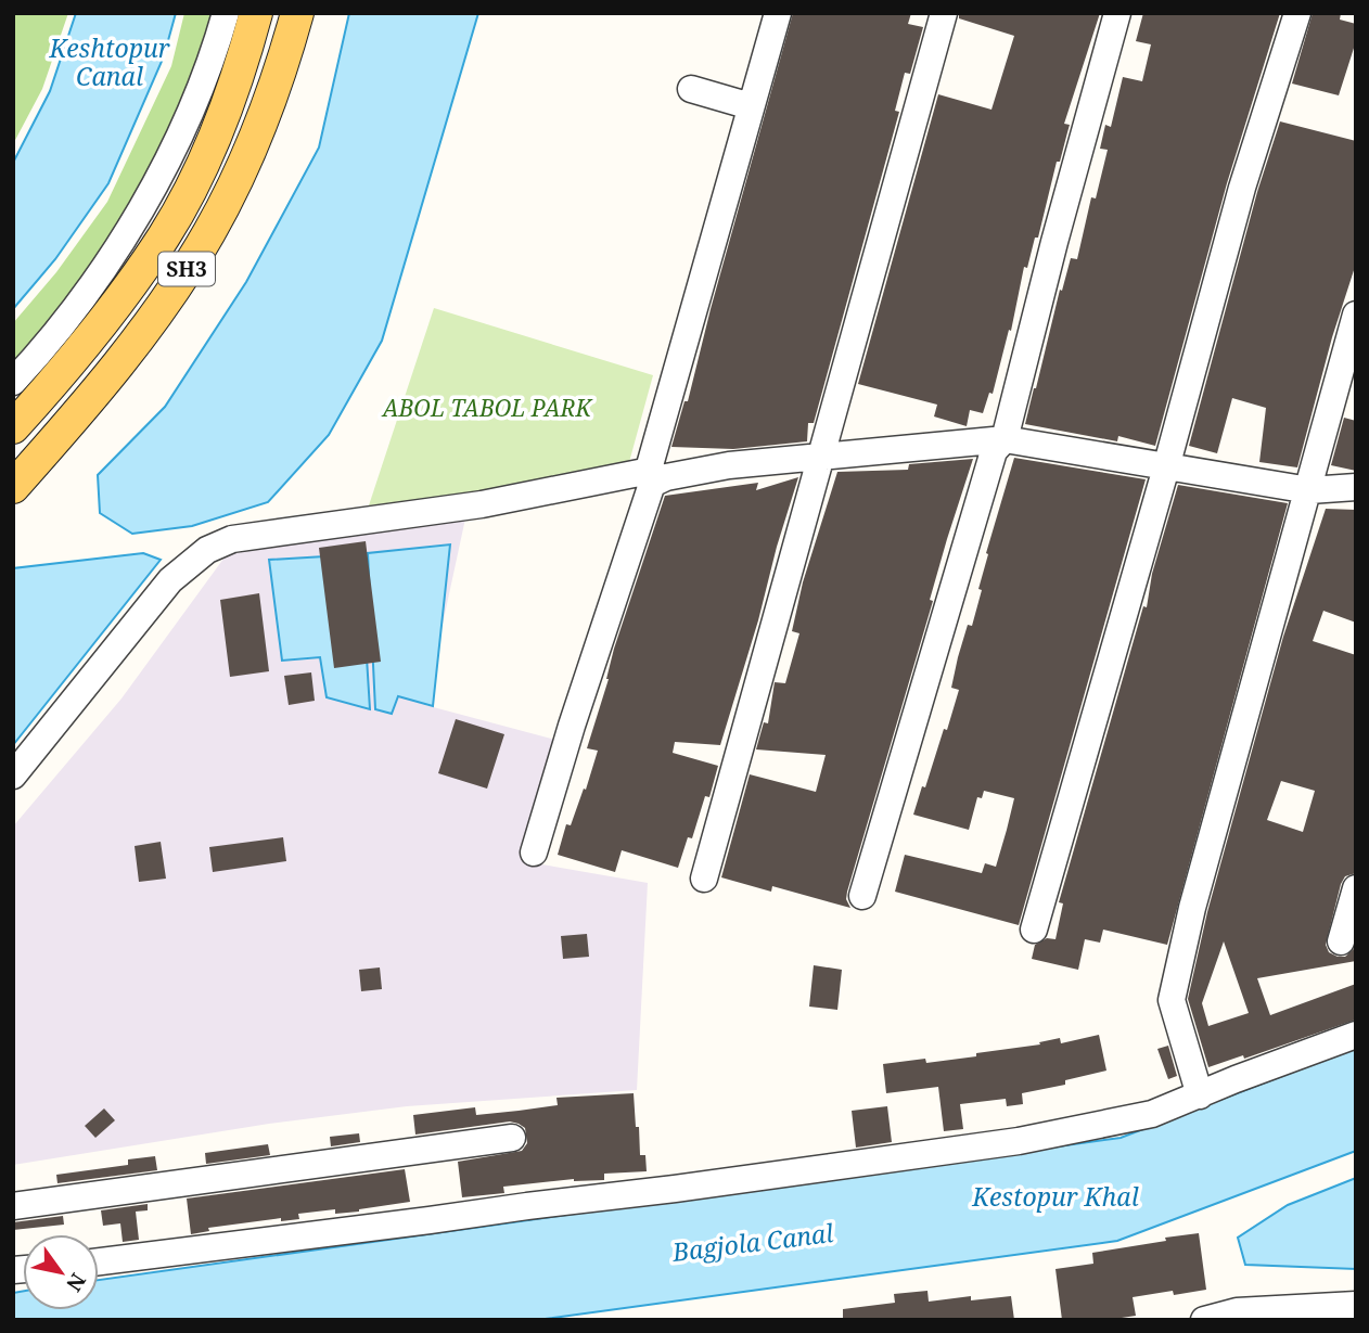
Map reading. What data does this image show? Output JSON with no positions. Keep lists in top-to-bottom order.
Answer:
{
  "streets": {
    "main road": ["SH3"]
  },
  "water": ["Keshtopur Canal", "Kestopur Khal", "Bagjola Canal"],
  "parks": ["ABOL TABOL PARK"],
  "north": "bottom right"
}
